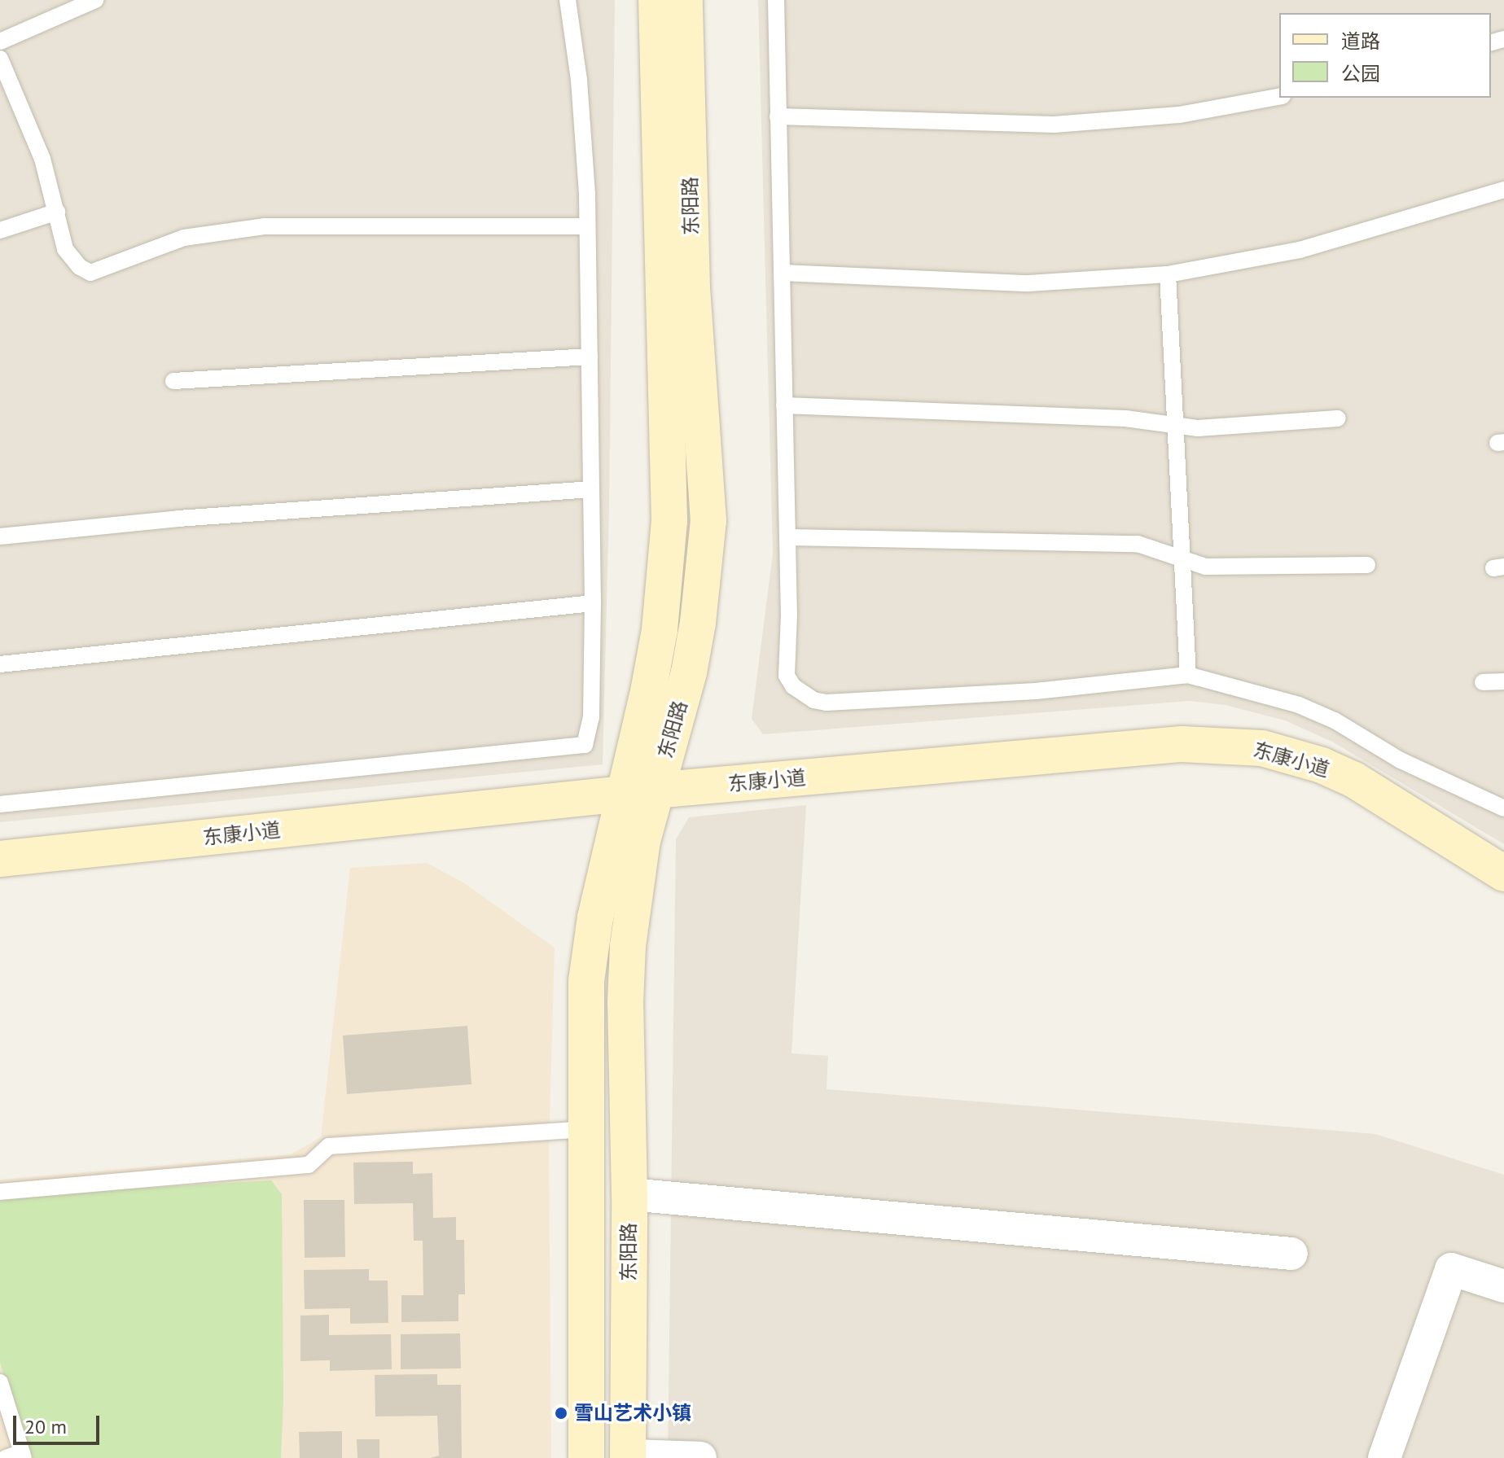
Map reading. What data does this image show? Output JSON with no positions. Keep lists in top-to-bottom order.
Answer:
{
  "streets": {
    "main road": ["东阳路", "东康小道"]
  },
  "crossings": [
    ["东阳路", "东康小道"]
  ],
  "places": ["雪山艺术小镇"],
  "legend": ["道路", "公园"],
  "scale_bar": "20 m"
}
